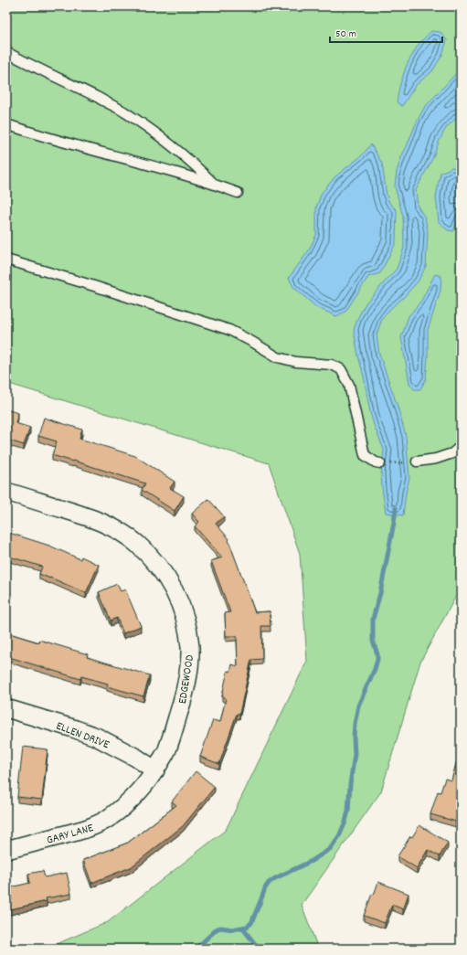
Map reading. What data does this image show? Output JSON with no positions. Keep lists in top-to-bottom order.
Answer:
{
  "streets": {
    "street": ["EDGEWOOD", "ELLEN DRIVE", "GARY LANE"]
  },
  "crossings": [
    ["EDGEWOOD", "ELLEN DRIVE"],
    ["EDGEWOOD", "GARY LANE"],
    ["ELLEN DRIVE", "GARY LANE"]
  ],
  "scale_bar": "50 m"
}
